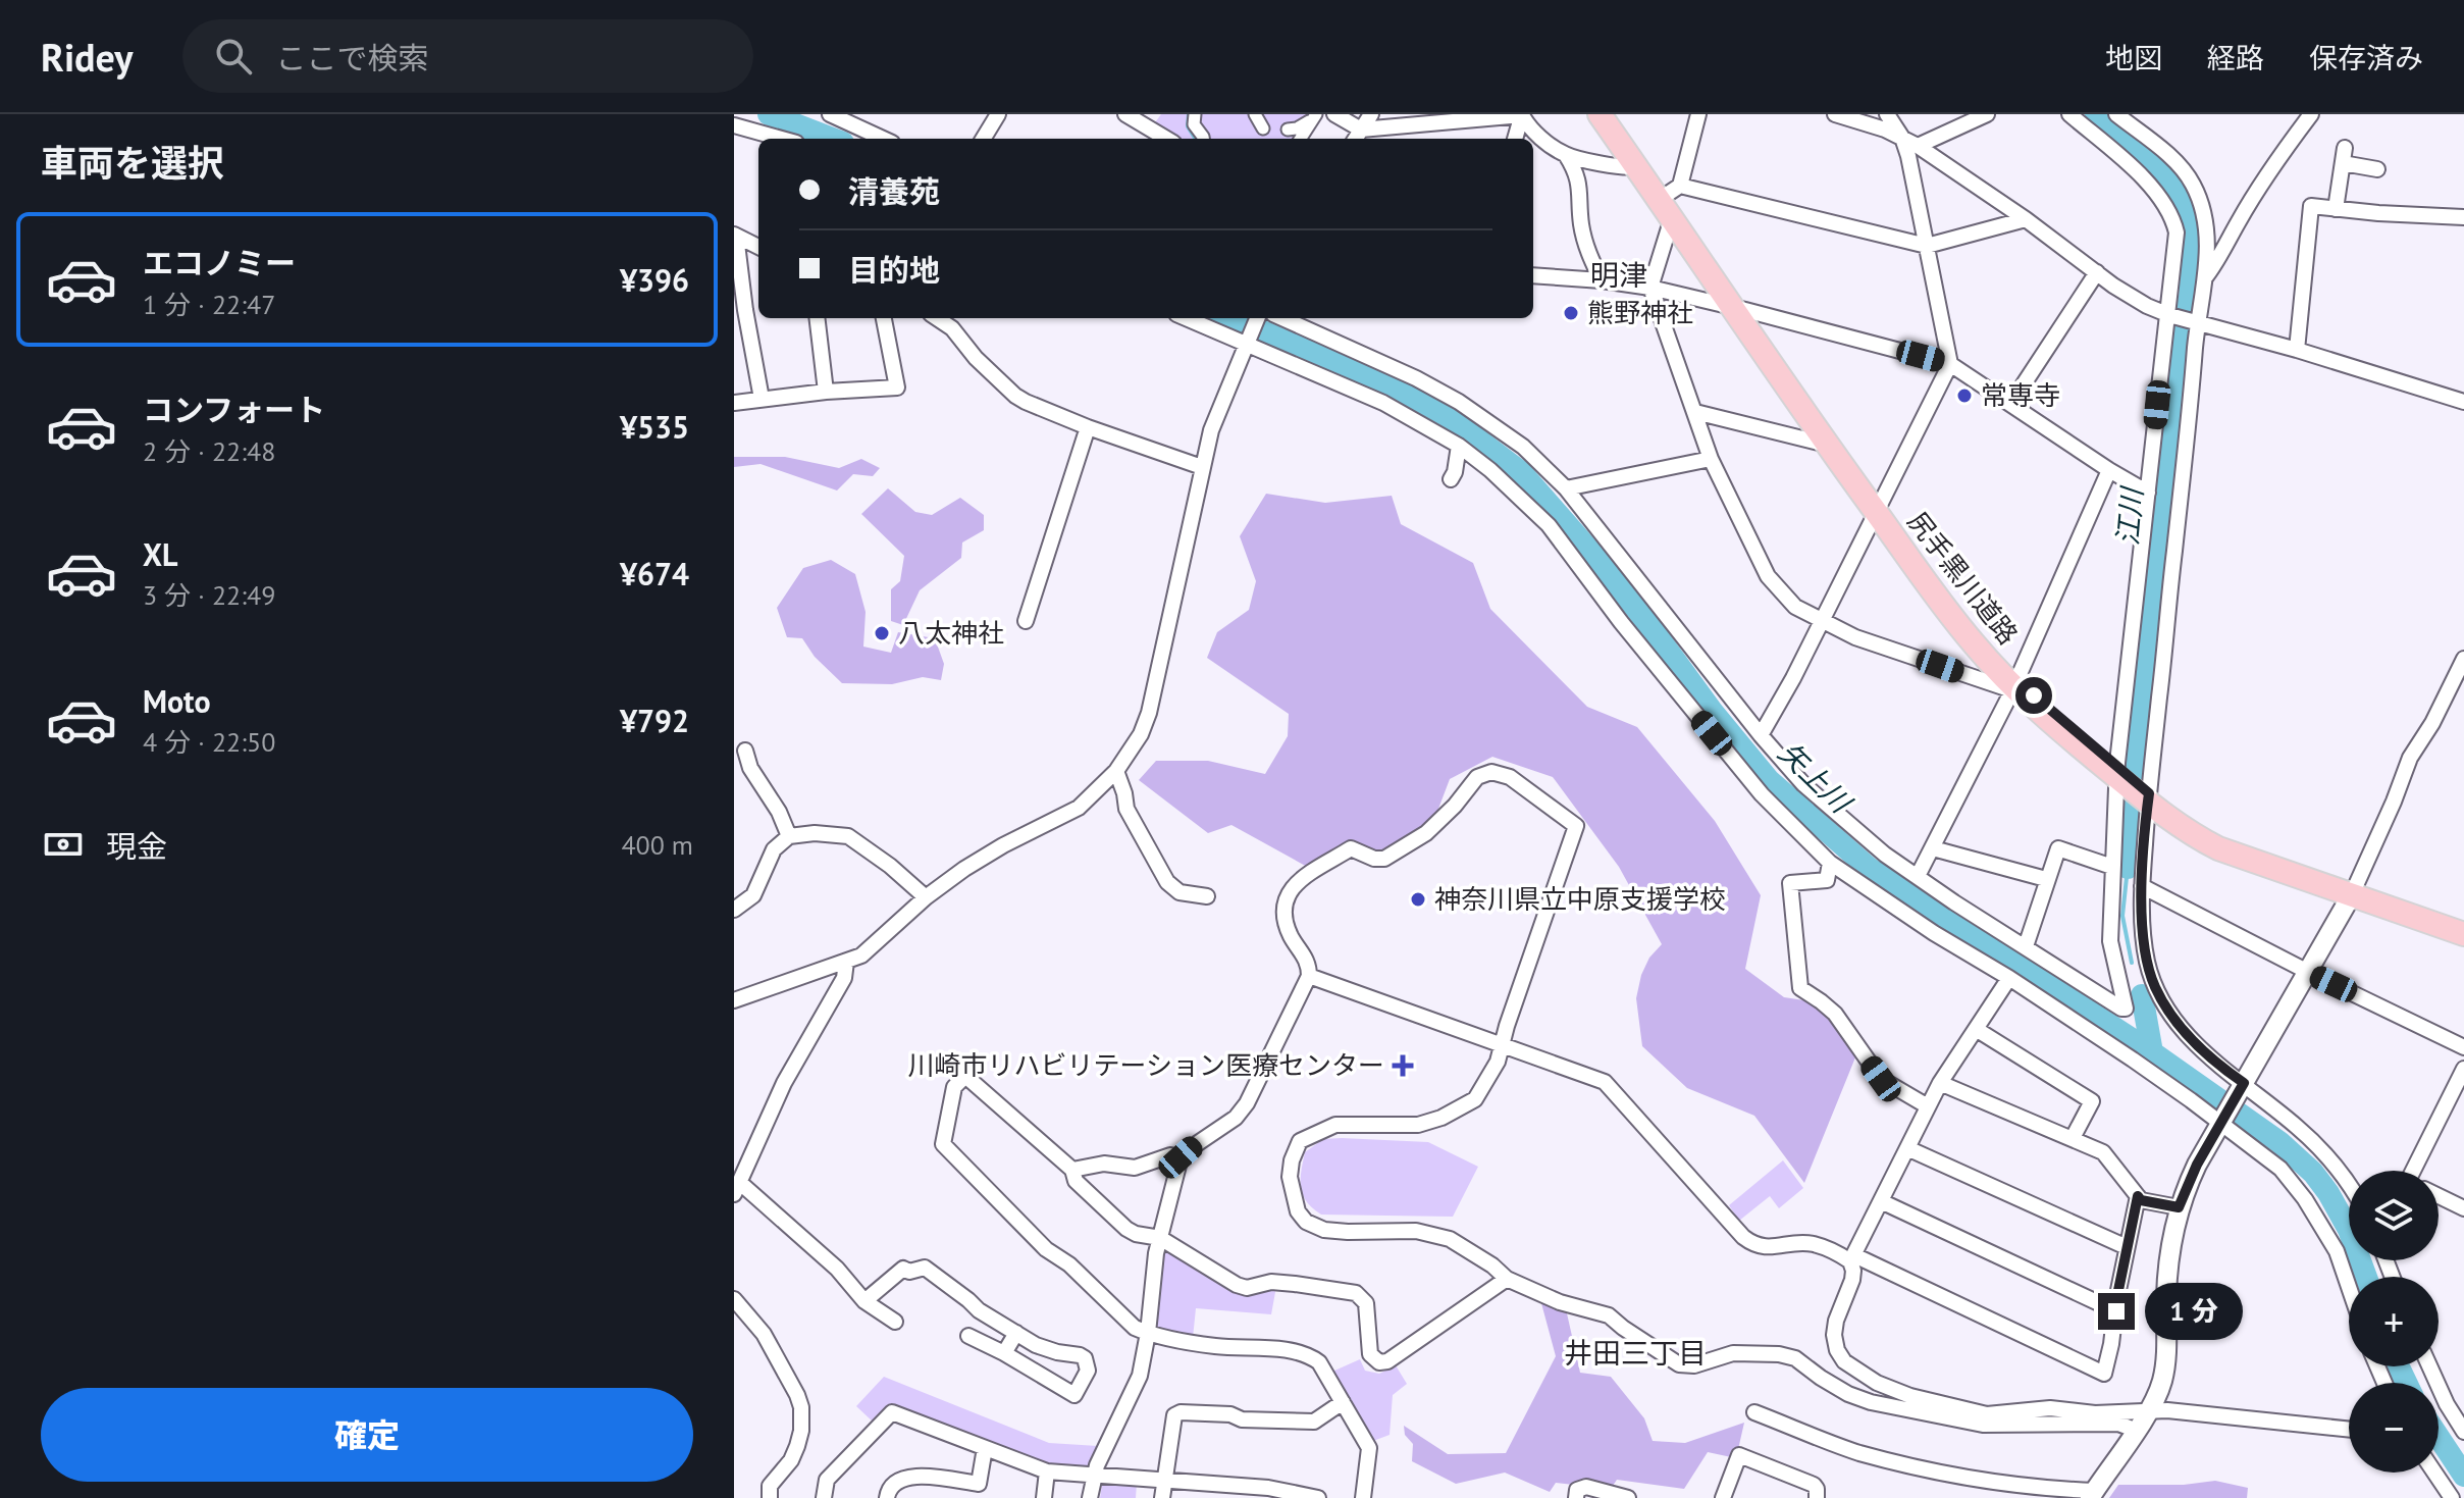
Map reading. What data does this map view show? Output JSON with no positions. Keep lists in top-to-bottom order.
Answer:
{
  "streets": {
    "main road": ["尻手黒川道路"]
  },
  "districts": ["明津", "井田三丁目"],
  "water": ["江川", "矢上川"],
  "places": {
    "other": [
      "熊野神社",
      "常専寺",
      "八太神社",
      "神奈川県立中原支援学校"
    ],
    "health": ["川崎市リハビリテーション医療センター"]
  },
  "page": {
    "header": "Ridey",
    "search": "ここで検索",
    "nav": ["地図", "経路", "保存済み"],
    "heading": "車両を選択",
    "banner": ["清養苑", "目的地"],
    "list": [
      {
        "name": "エコノミー",
        "note": "1 分 · 22:47",
        "value": "¥396"
      },
      {
        "name": "コンフォート",
        "note": "2 分 · 22:48",
        "value": "¥535"
      },
      {
        "name": "XL",
        "note": "3 分 · 22:49",
        "value": "¥674"
      },
      {
        "name": "Moto",
        "note": "4 分 · 22:50",
        "value": "¥792"
      }
    ],
    "pay": ["現金", "400 m"],
    "map_buttons": ["+", "−"],
    "bubble": "1 分",
    "buttons": "確定"
  }
}
